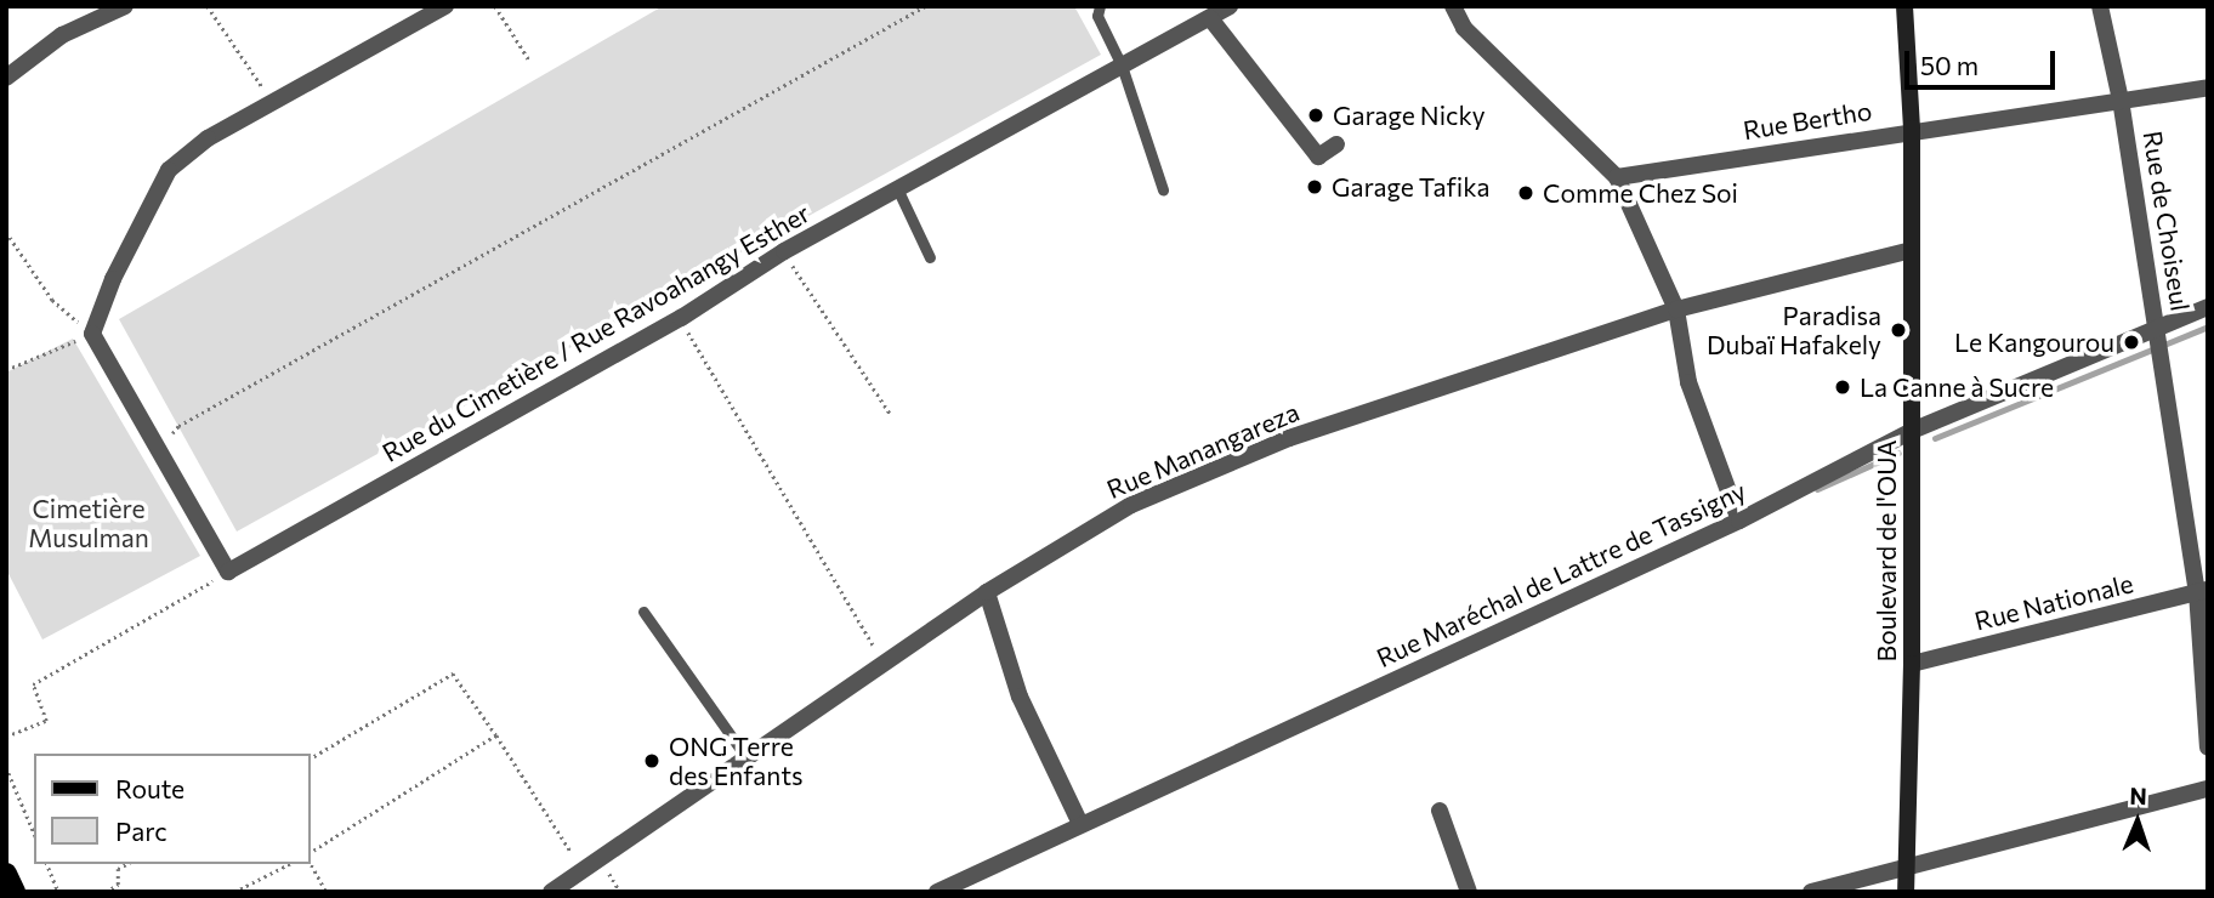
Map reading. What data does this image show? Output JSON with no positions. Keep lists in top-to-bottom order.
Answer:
{
  "streets": {
    "main road": ["Boulevard de l'OUA"],
    "street": [
      "Rue Bertho",
      "Rue de Choiseul",
      "Rue du Cimetière / Rue Ravoahangy Esther",
      "Rue Manangareza",
      "Rue Maréchal de Lattre de Tassigny",
      "Rue Nationale"
    ]
  },
  "crossings": [
    ["Rue Bertho", "Rue de Choiseul"],
    ["Rue Bertho", "Boulevard de l'OUA"],
    ["Rue de Choiseul", "Rue Maréchal de Lattre de Tassigny"],
    ["Rue de Choiseul", "Rue Nationale"],
    ["Rue Manangareza", "Boulevard de l'OUA"],
    ["Boulevard de l'OUA", "Rue Maréchal de Lattre de Tassigny"],
    ["Boulevard de l'OUA", "Rue Nationale"]
  ],
  "parks": ["Cimetière Musulman"],
  "places": [
    "Garage Nicky",
    "Garage Tafika",
    "Comme Chez Soi",
    "Paradisa Dubaï Hafakely",
    "Le Kangourou",
    "La Canne à Sucre",
    "ONG Terre des Enfants"
  ],
  "legend": ["Route", "Parc"],
  "scale_bar": "50 m",
  "north": "top"
}
